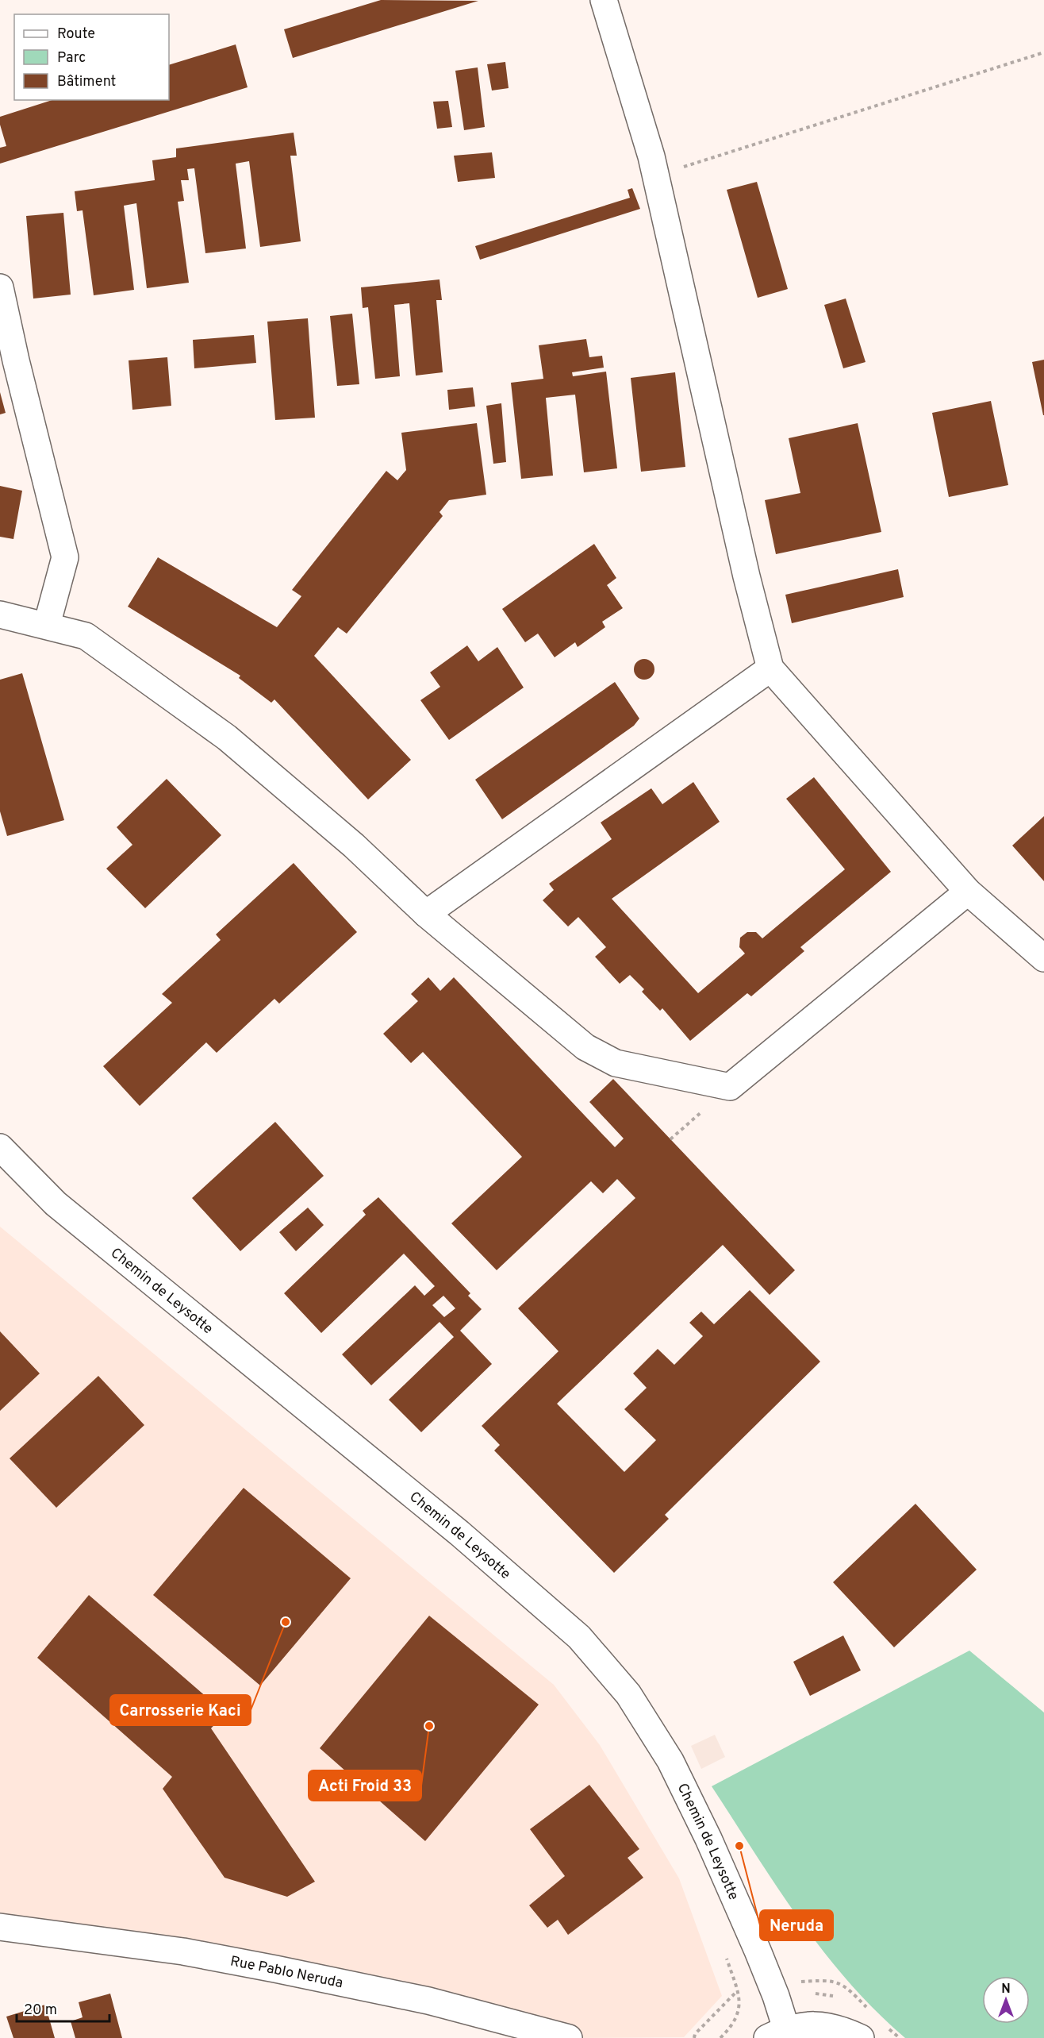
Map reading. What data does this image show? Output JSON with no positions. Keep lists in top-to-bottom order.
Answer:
{
  "streets": {
    "street": ["Chemin de Leysotte", "Rue Pablo Neruda"]
  },
  "places": ["Carrosserie Kaci", "Acti Froid 33", "Neruda"],
  "legend": ["Route", "Parc", "Bâtiment"],
  "scale_bar": "20 m",
  "north": "top"
}
